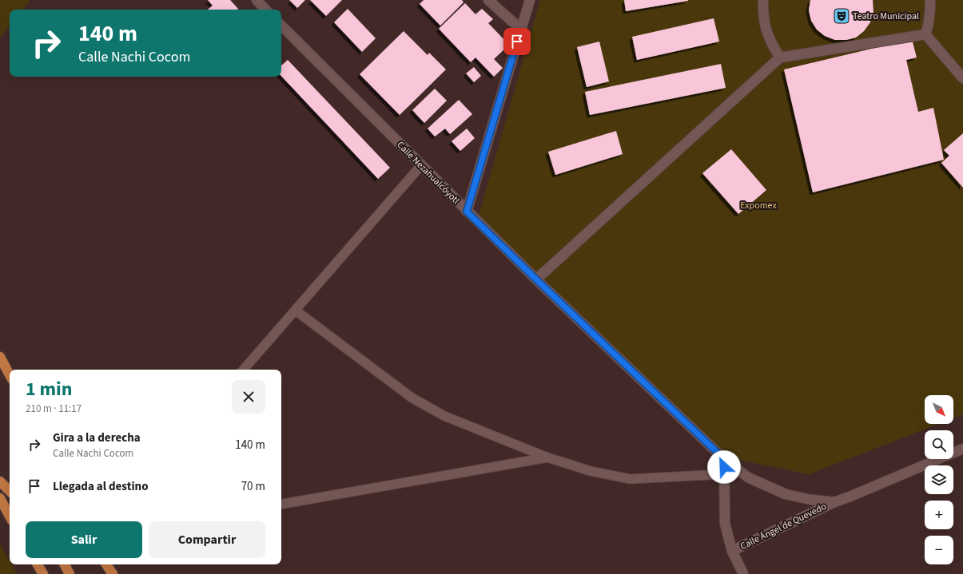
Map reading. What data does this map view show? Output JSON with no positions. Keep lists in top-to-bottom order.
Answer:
{
  "streets": {
    "street": ["Calle Nezahualcóyotl", "Calle Ángel de Quevedo"]
  },
  "crossings": [
    ["Calle Nezahualcóyotl", "Calle Ángel de Quevedo"]
  ],
  "parks": ["Expomex"],
  "places": {
    "theatre": ["Teatro Municipal"]
  },
  "north": "bottom right",
  "page": {
    "turn": ["140 m", "Calle Nachi Cocom"],
    "heading": ["1 min", "210 m · 11:17"],
    "map_buttons": ["+", "−"],
    "list": [
      {
        "name": "Gira a la derecha",
        "note": "Calle Nachi Cocom",
        "value": "140 m"
      },
      {
        "name": "Llegada al destino",
        "value": "70 m"
      }
    ],
    "buttons": ["Salir", "Compartir"]
  }
}
